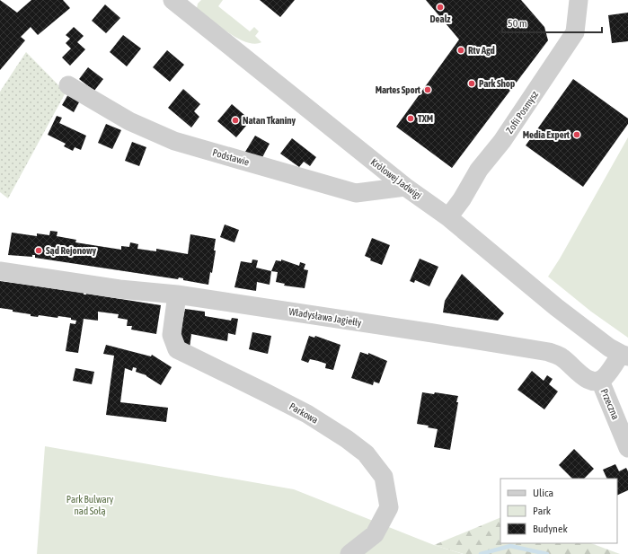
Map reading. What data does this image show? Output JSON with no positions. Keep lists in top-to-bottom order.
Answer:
{
  "streets": {
    "street": [
      "Zofii Posmysz",
      "Podstawie",
      "Królowej Jadwigi",
      "Władysława Jagiełły",
      "Przeczna",
      "Parkowa"
    ]
  },
  "crossings": [
    ["Zofii Posmysz", "Królowej Jadwigi"],
    ["Podstawie", "Królowej Jadwigi"],
    ["Władysława Jagiełły", "Przeczna"],
    ["Władysława Jagiełły", "Parkowa"]
  ],
  "parks": ["Park Bulwary nad Sołą"],
  "places": [
    "Dealz",
    "Rtv Agd",
    "Park Shop",
    "Martes Sport",
    "TXM",
    "Natan Tkaniny",
    "Media Expert",
    "Sąd Rejonowy"
  ],
  "legend": ["Ulica", "Park", "Budynek"],
  "scale_bar": "50 m"
}
